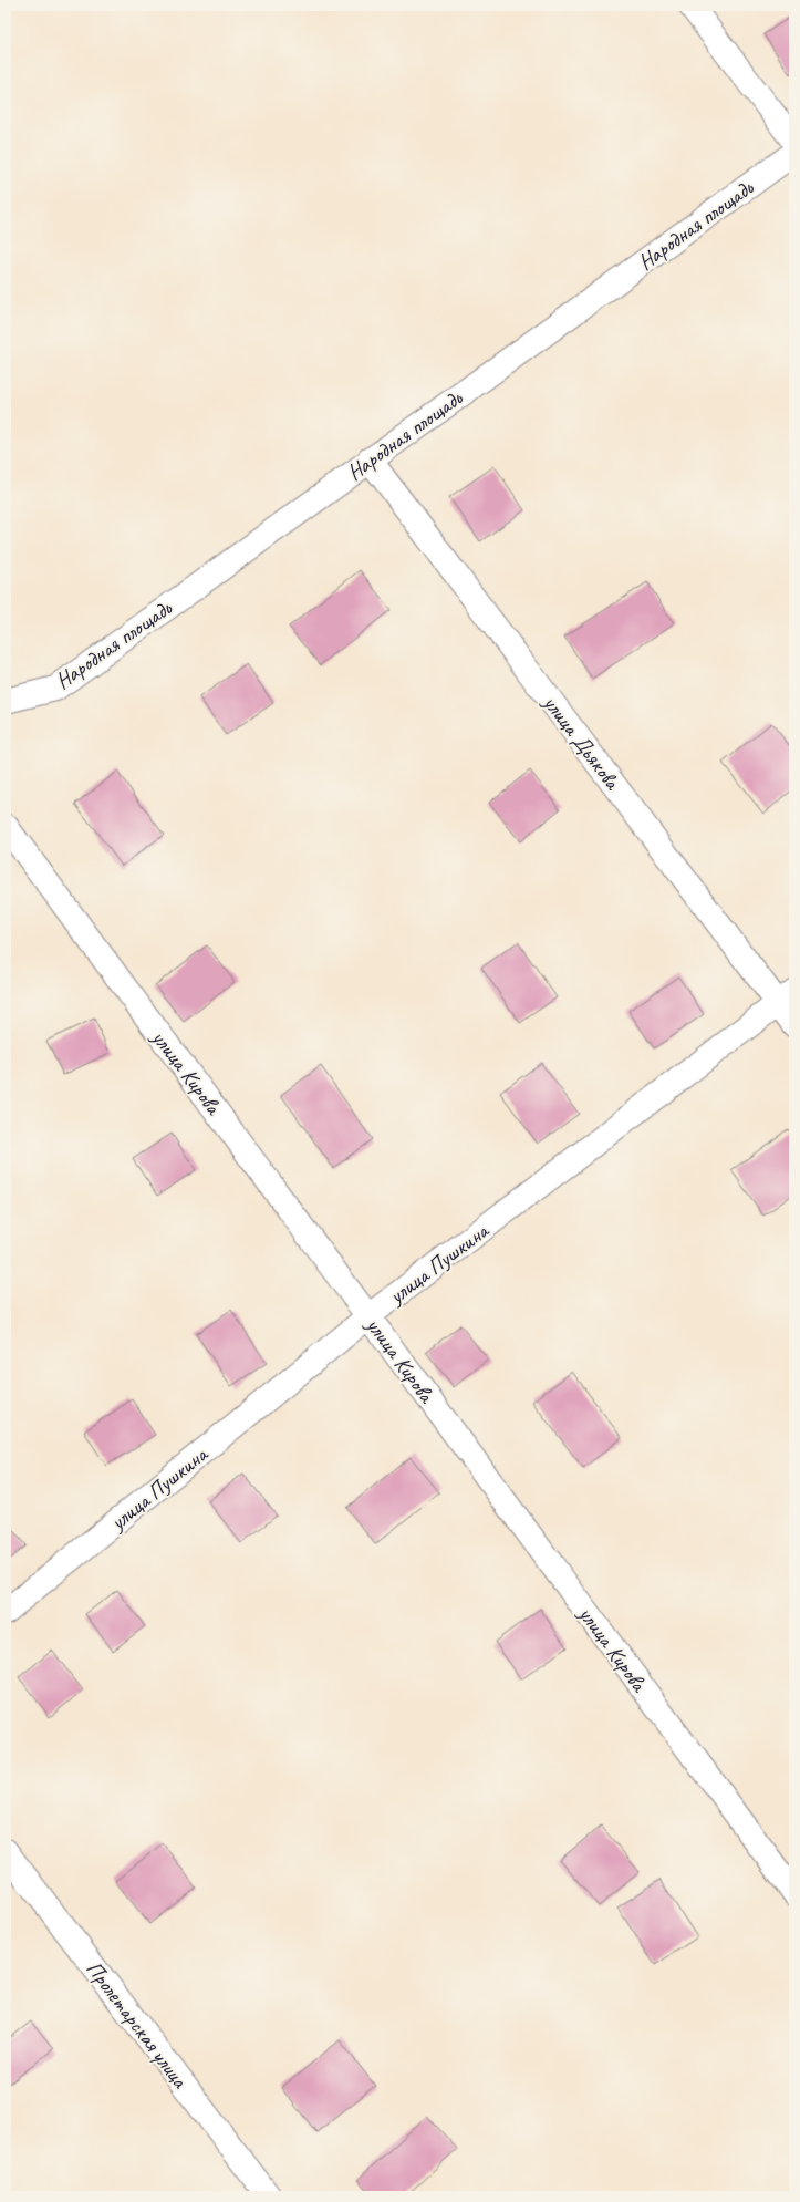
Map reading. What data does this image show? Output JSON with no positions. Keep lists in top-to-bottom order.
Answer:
{
  "streets": {
    "street": [
      "Народная площадь",
      "улица Дьякова",
      "улица Кирова",
      "улица Пушкина",
      "Пролетарская улица"
    ]
  },
  "crossings": [
    ["Народная площадь", "улица Дьякова"],
    ["улица Дьякова", "улица Пушкина"],
    ["улица Кирова", "улица Пушкина"]
  ]
}
